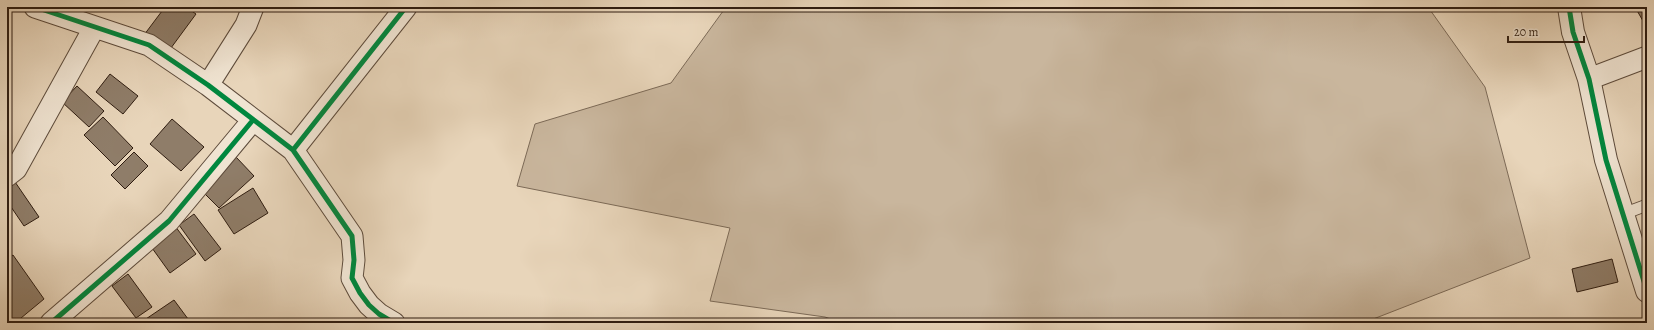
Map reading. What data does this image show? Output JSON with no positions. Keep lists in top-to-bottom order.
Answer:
{
  "scale_bar": "20 m"
}
